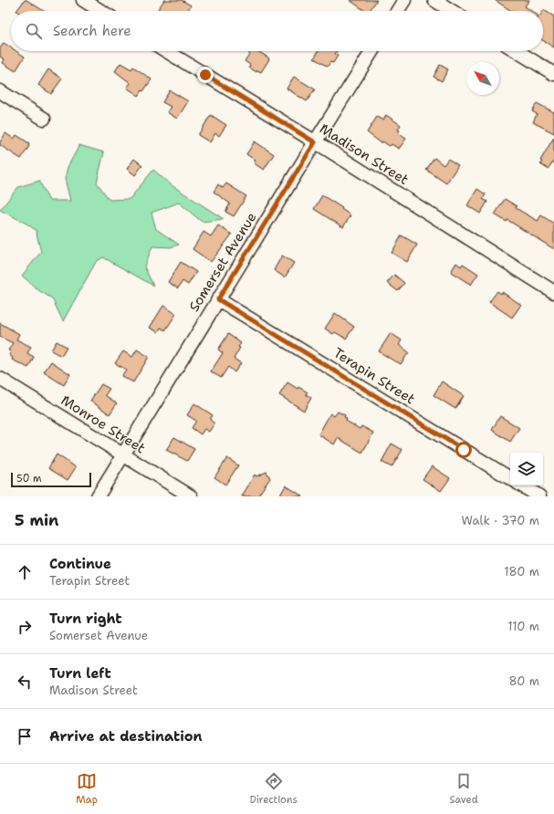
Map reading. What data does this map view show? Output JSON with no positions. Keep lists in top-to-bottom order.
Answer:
{
  "streets": {
    "street": [
      "Madison Street",
      "Somerset Avenue",
      "Terapin Street",
      "Monroe Street"
    ]
  },
  "crossings": [
    ["Madison Street", "Somerset Avenue"],
    ["Somerset Avenue", "Terapin Street"],
    ["Somerset Avenue", "Monroe Street"]
  ],
  "scale_bar": "50 m",
  "north": "top left",
  "page": {
    "search": "Search here",
    "scale": "50 m",
    "heading": ["5 min", "Walk · 370 m"],
    "list": [
      ["Continue", "Terapin Street", "180 m"],
      ["Turn right", "Somerset Avenue", "110 m"],
      ["Turn left", "Madison Street", "80 m"],
      "Arrive at destination"
    ],
    "nav": ["Map", "Directions", "Saved"]
  }
}
